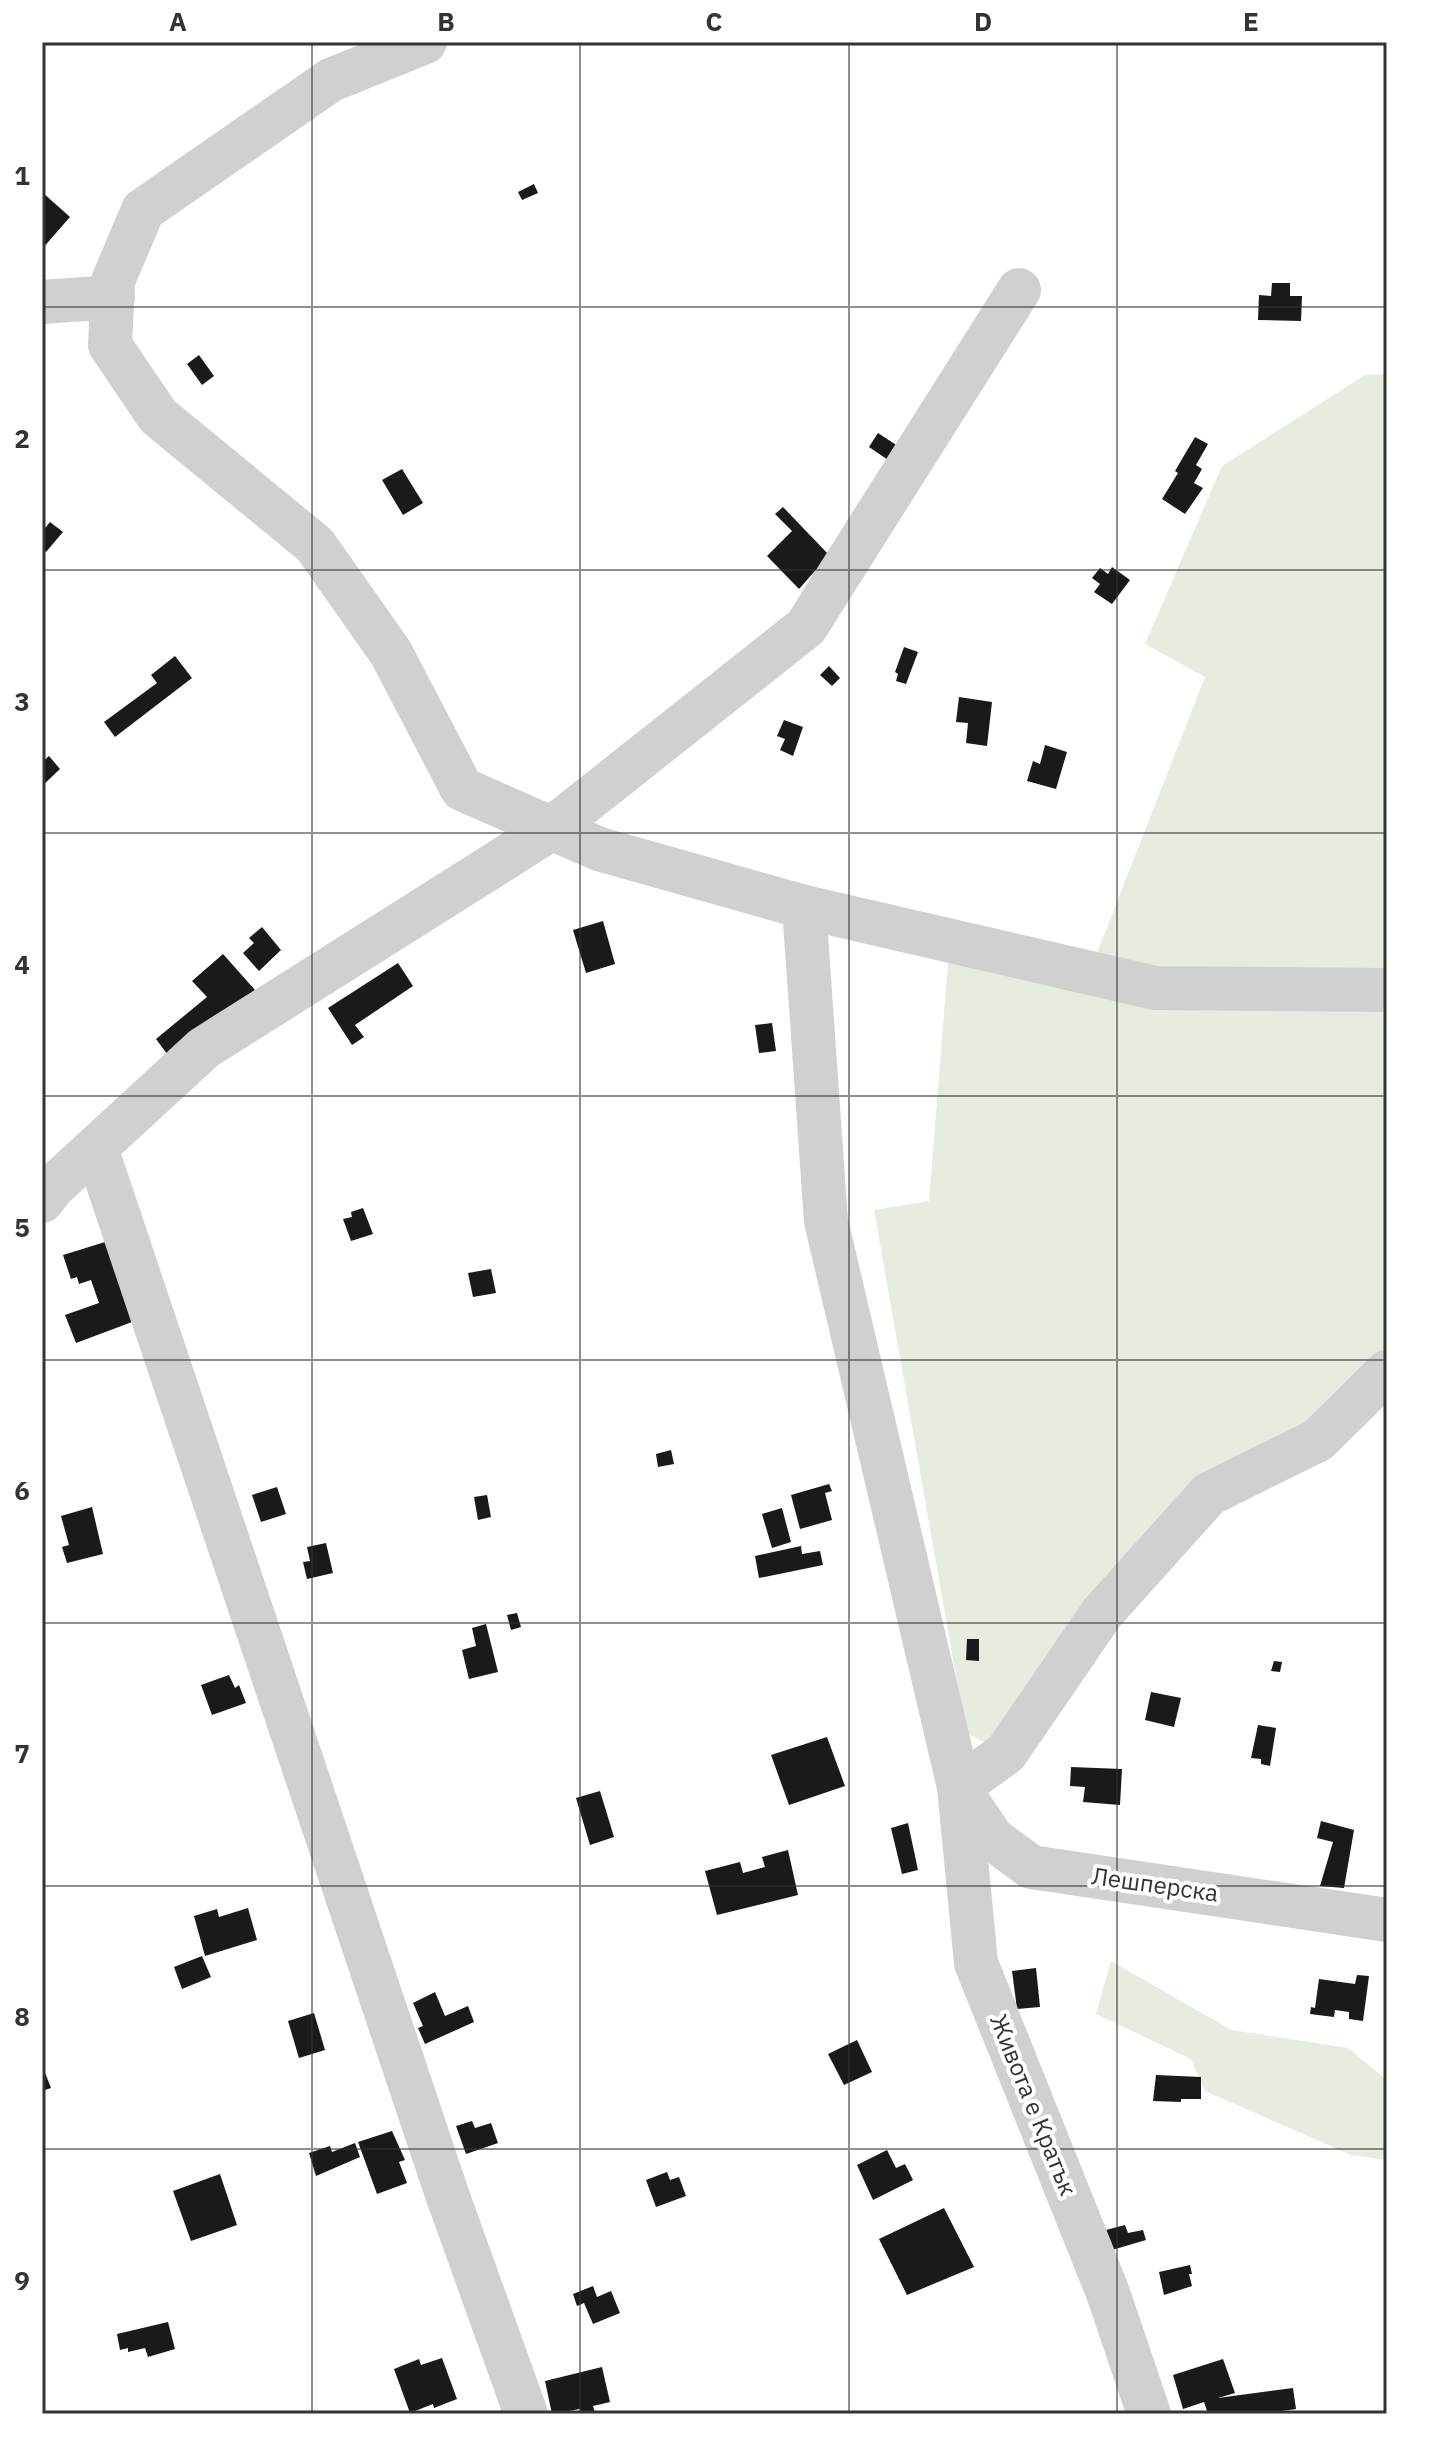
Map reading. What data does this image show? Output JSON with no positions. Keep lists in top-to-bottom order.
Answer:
{
  "streets": {
    "street": ["Лешперска", "Живота е Кратък"]
  },
  "crossings": [
    ["Лешперска", "Живота е Кратък"]
  ],
  "grid": {
    "columns": [
      "A",
      "B",
      "C",
      "D",
      "E"
    ],
    "rows": [
      "1",
      "2",
      "3",
      "4",
      "5",
      "6",
      "7",
      "8",
      "9"
    ]
  }
}
